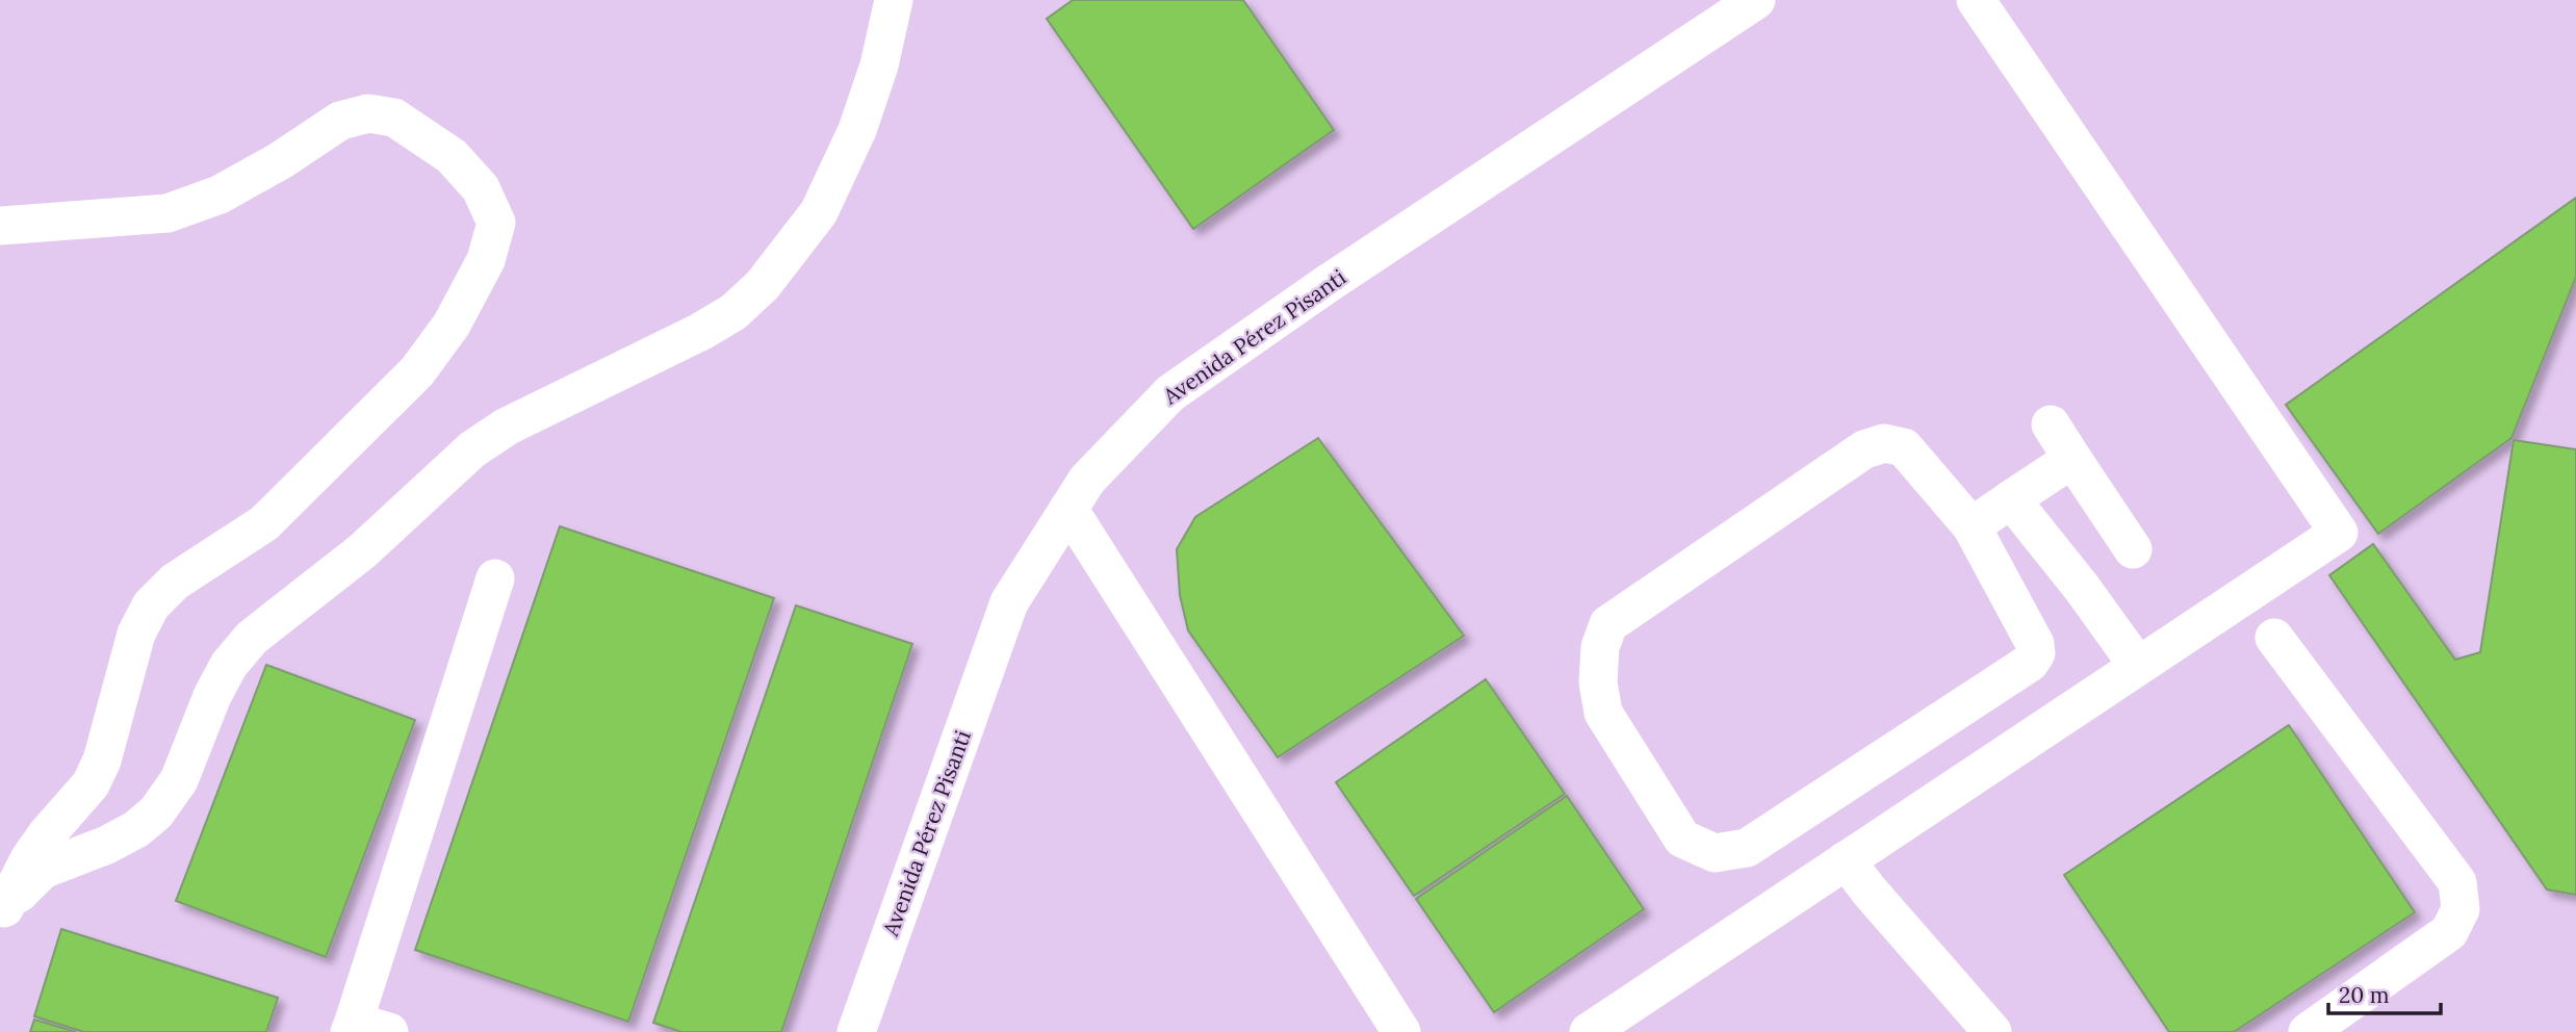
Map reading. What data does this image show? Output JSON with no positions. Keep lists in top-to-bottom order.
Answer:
{
  "streets": {
    "street": ["Avenida Pérez Pisanti"]
  },
  "scale_bar": "20 m"
}
